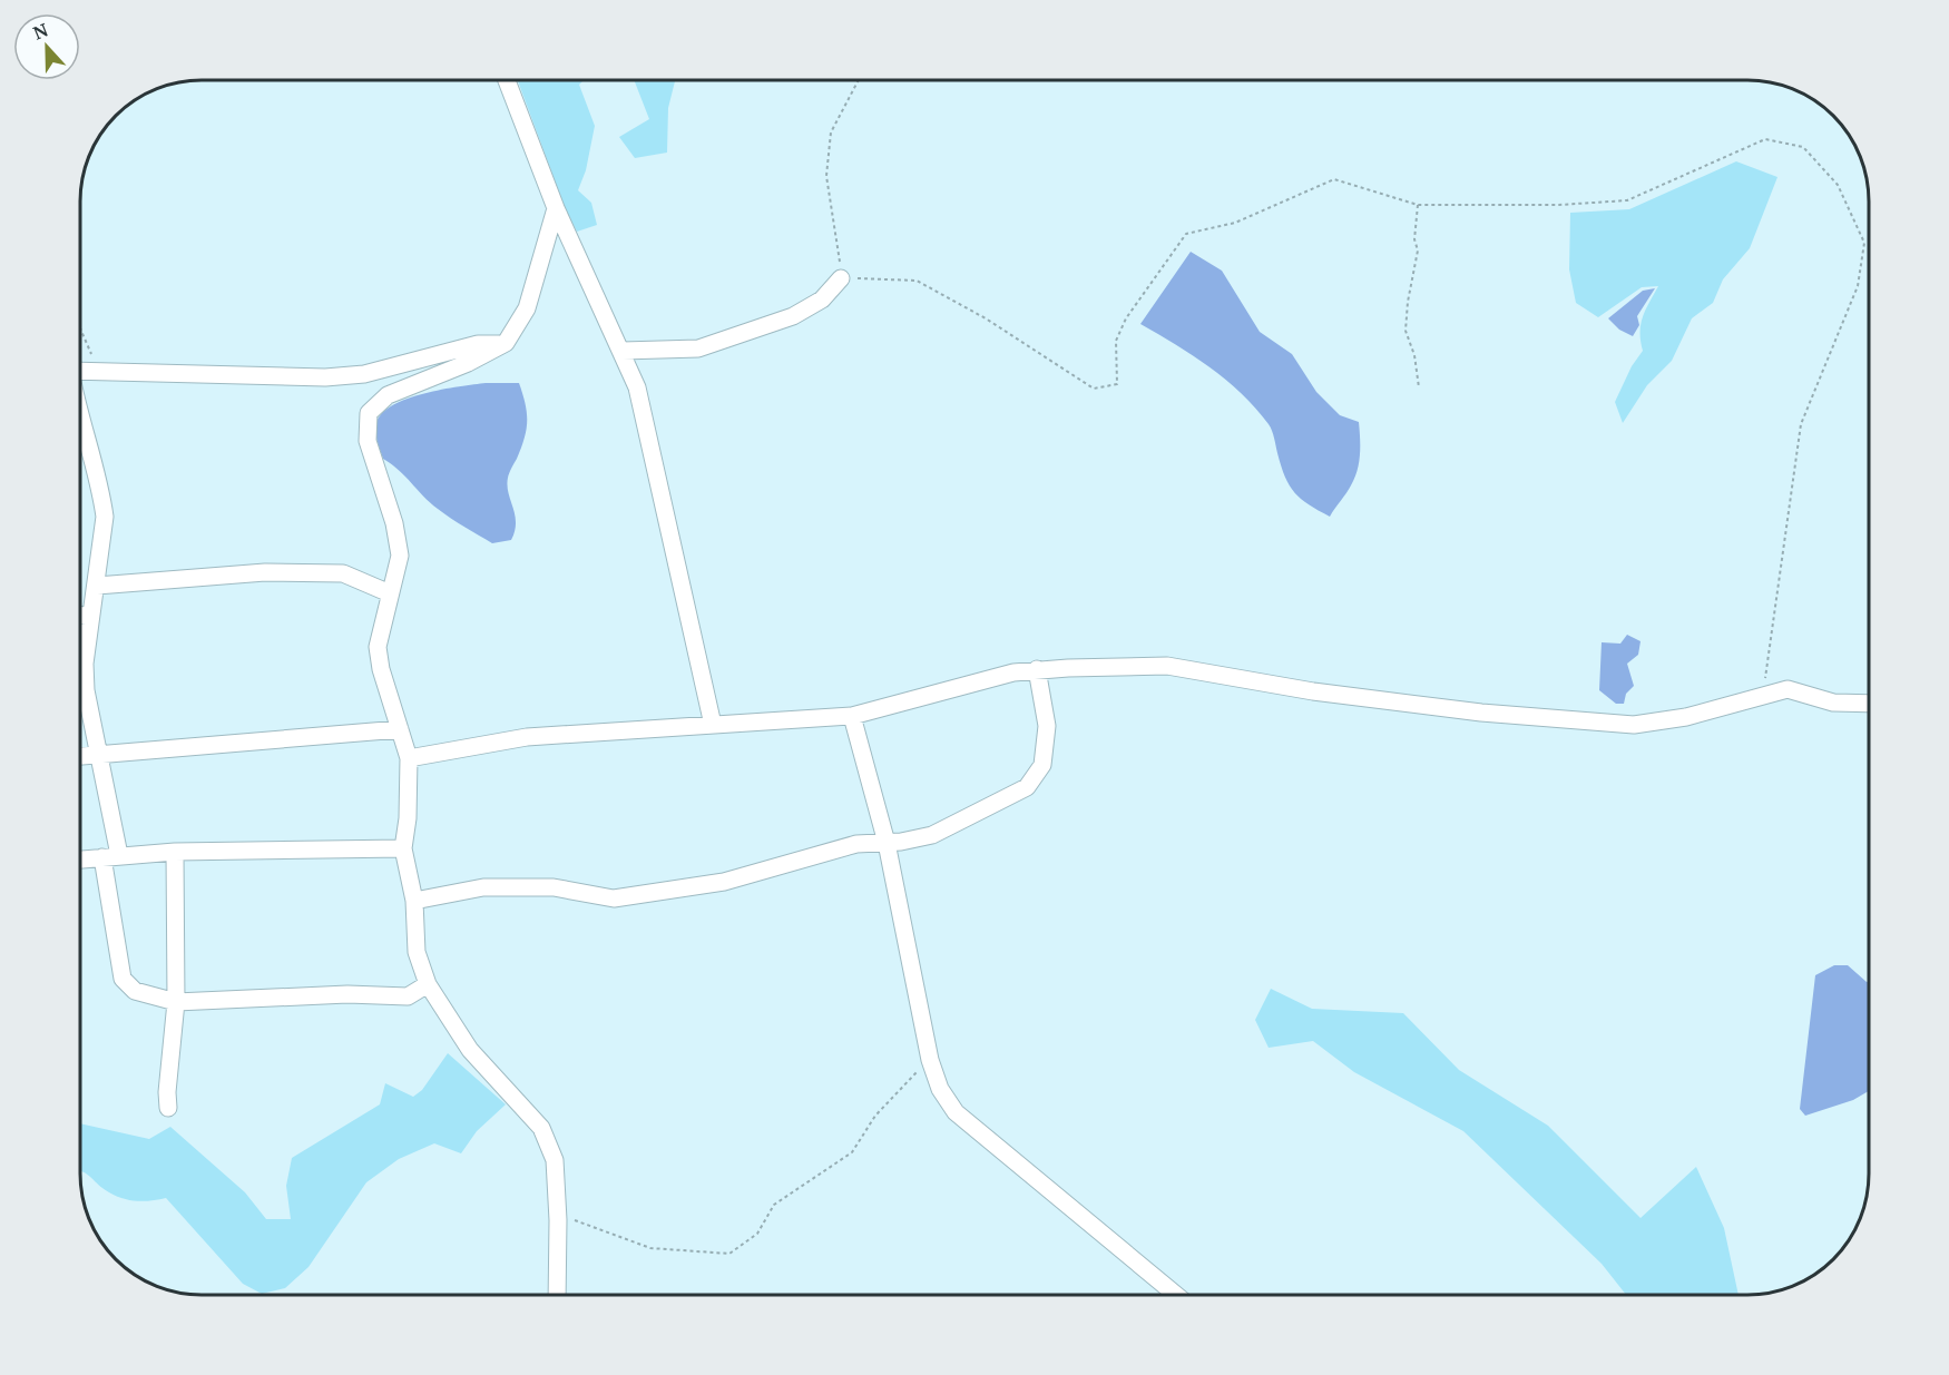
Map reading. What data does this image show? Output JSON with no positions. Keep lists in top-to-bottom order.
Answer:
{
  "north": "top"
}
